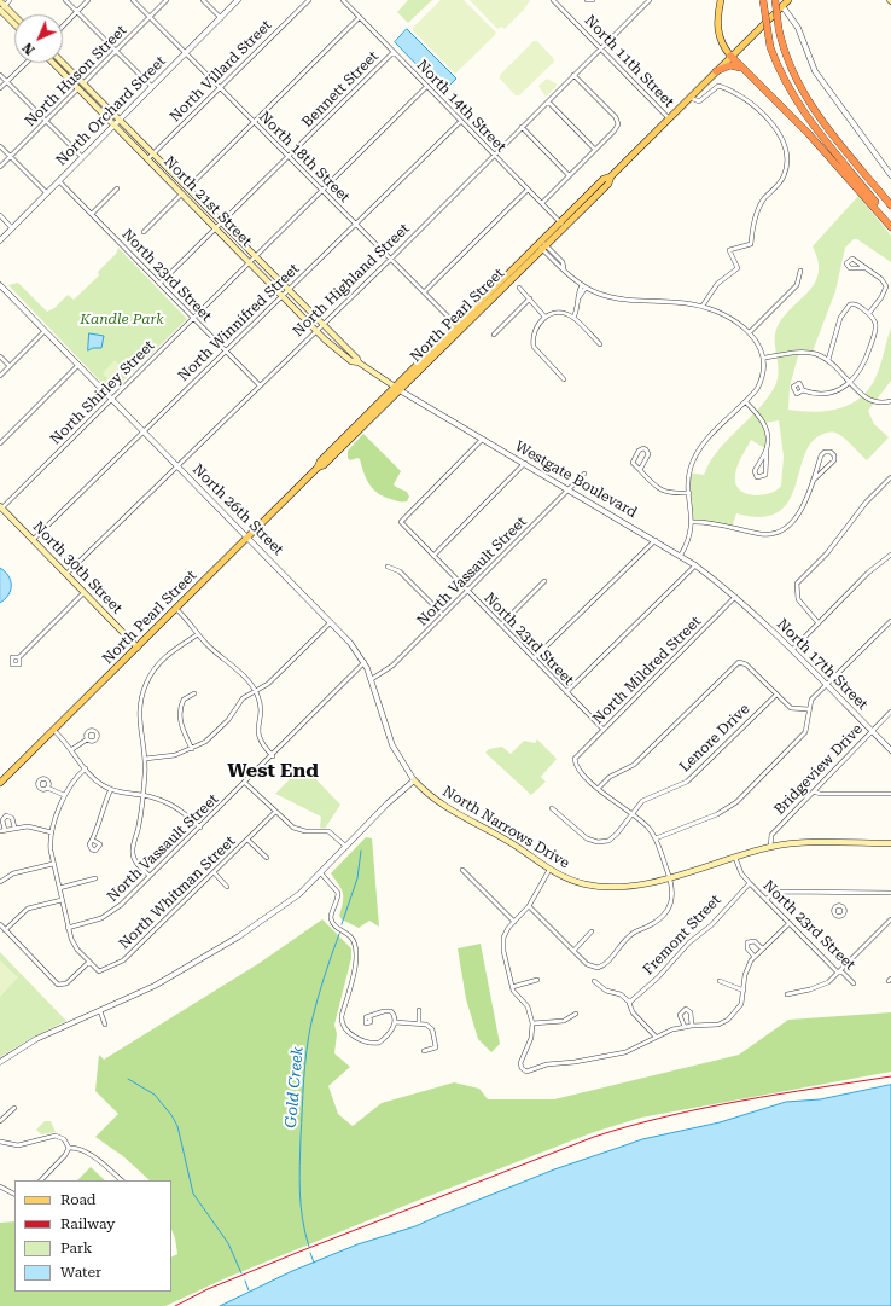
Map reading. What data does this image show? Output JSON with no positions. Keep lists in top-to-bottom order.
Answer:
{
  "streets": {
    "main road": [
      "North 21st Street",
      "North Pearl Street",
      "North 30th Street",
      "North Narrows Drive"
    ],
    "street": [
      "North 11th Street",
      "North Villard Street",
      "North Huson Street",
      "Bennett Street",
      "North 14th Street",
      "North Orchard Street",
      "North 18th Street",
      "North 23rd Street",
      "North Highland Street",
      "North Winnifred Street",
      "North Shirley Street",
      "Westgate Boulevard",
      "North 26th Street",
      "North Vassault Street",
      "North 17th Street",
      "North Mildred Street",
      "Lenore Drive",
      "Bridgeview Drive",
      "North Whitman Street",
      "Fremont Street"
    ]
  },
  "crossings": [
    ["North 11th Street", "North Highland Street"],
    ["North 11th Street", "North Pearl Street"],
    ["North Villard Street", "North 18th Street"],
    ["North Villard Street", "North 21st Street"],
    ["North Huson Street", "North 18th Street"],
    ["North Huson Street", "North 21st Street"],
    ["Bennett Street", "North 14th Street"],
    ["Bennett Street", "North 18th Street"],
    ["Bennett Street", "North 21st Street"],
    ["Bennett Street", "North 23rd Street"],
    ["North 14th Street", "North Highland Street"],
    ["North 14th Street", "North Pearl Street"],
    ["North 14th Street", "North Winnifred Street"],
    ["North 14th Street", "North Shirley Street"],
    ["North Orchard Street", "North 18th Street"],
    ["North Orchard Street", "North 21st Street"],
    ["North Orchard Street", "North 23rd Street"],
    ["North 18th Street", "North Highland Street"],
    ["North 18th Street", "North Pearl Street"],
    ["North 18th Street", "North Winnifred Street"],
    ["North 18th Street", "North Shirley Street"],
    ["North 21st Street", "North Highland Street"],
    ["North 21st Street", "North Pearl Street"],
    ["North 21st Street", "North Winnifred Street"],
    ["North 21st Street", "North Shirley Street"],
    ["North 21st Street", "Westgate Boulevard"],
    ["North 23rd Street", "North Highland Street"],
    ["North 23rd Street", "North Winnifred Street"],
    ["North 23rd Street", "North Shirley Street"],
    ["North 23rd Street", "Westgate Boulevard"],
    ["North 23rd Street", "North Vassault Street"],
    ["North 23rd Street", "North Mildred Street"],
    ["North 23rd Street", "North Narrows Drive"],
    ["North 23rd Street", "Fremont Street"],
    ["North Highland Street", "North 26th Street"],
    ["North Highland Street", "North 30th Street"],
    ["North Pearl Street", "Westgate Boulevard"],
    ["North Pearl Street", "North 26th Street"],
    ["North Pearl Street", "North 30th Street"],
    ["North Winnifred Street", "North 26th Street"],
    ["North Winnifred Street", "North 30th Street"],
    ["North Shirley Street", "North 26th Street"],
    ["North Shirley Street", "North 30th Street"],
    ["Westgate Boulevard", "North Vassault Street"],
    ["Westgate Boulevard", "North 17th Street"],
    ["Westgate Boulevard", "North Mildred Street"],
    ["North 26th Street", "North Vassault Street"],
    ["North 26th Street", "North Narrows Drive"],
    ["North 17th Street", "North Mildred Street"],
    ["North 17th Street", "Bridgeview Drive"],
    ["Bridgeview Drive", "North Narrows Drive"]
  ],
  "districts": ["West End"],
  "water": ["Gold Creek"],
  "parks": ["Kandle Park"],
  "legend": [
    "Road",
    "Railway",
    "Park",
    "Water"
  ],
  "north": "bottom left"
}
